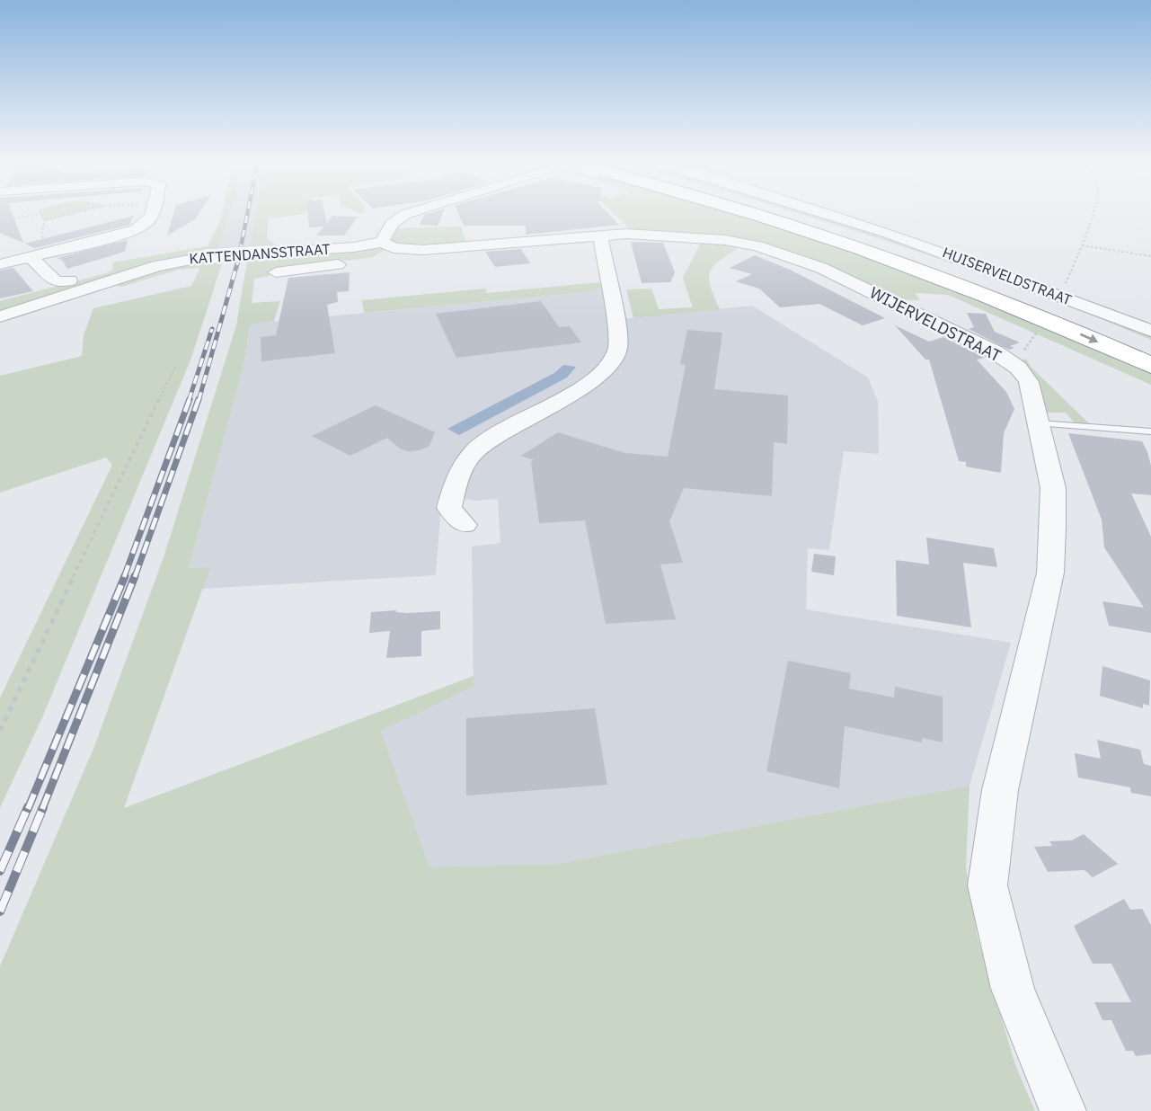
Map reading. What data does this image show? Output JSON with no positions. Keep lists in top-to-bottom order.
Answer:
{
  "streets": {
    "street": ["KATTENDANSSTRAAT", "HUISERVELDSTRAAT", "WIJERVELDSTRAAT"]
  },
  "crossings": [
    ["KATTENDANSSTRAAT", "WIJERVELDSTRAAT"]
  ]
}
